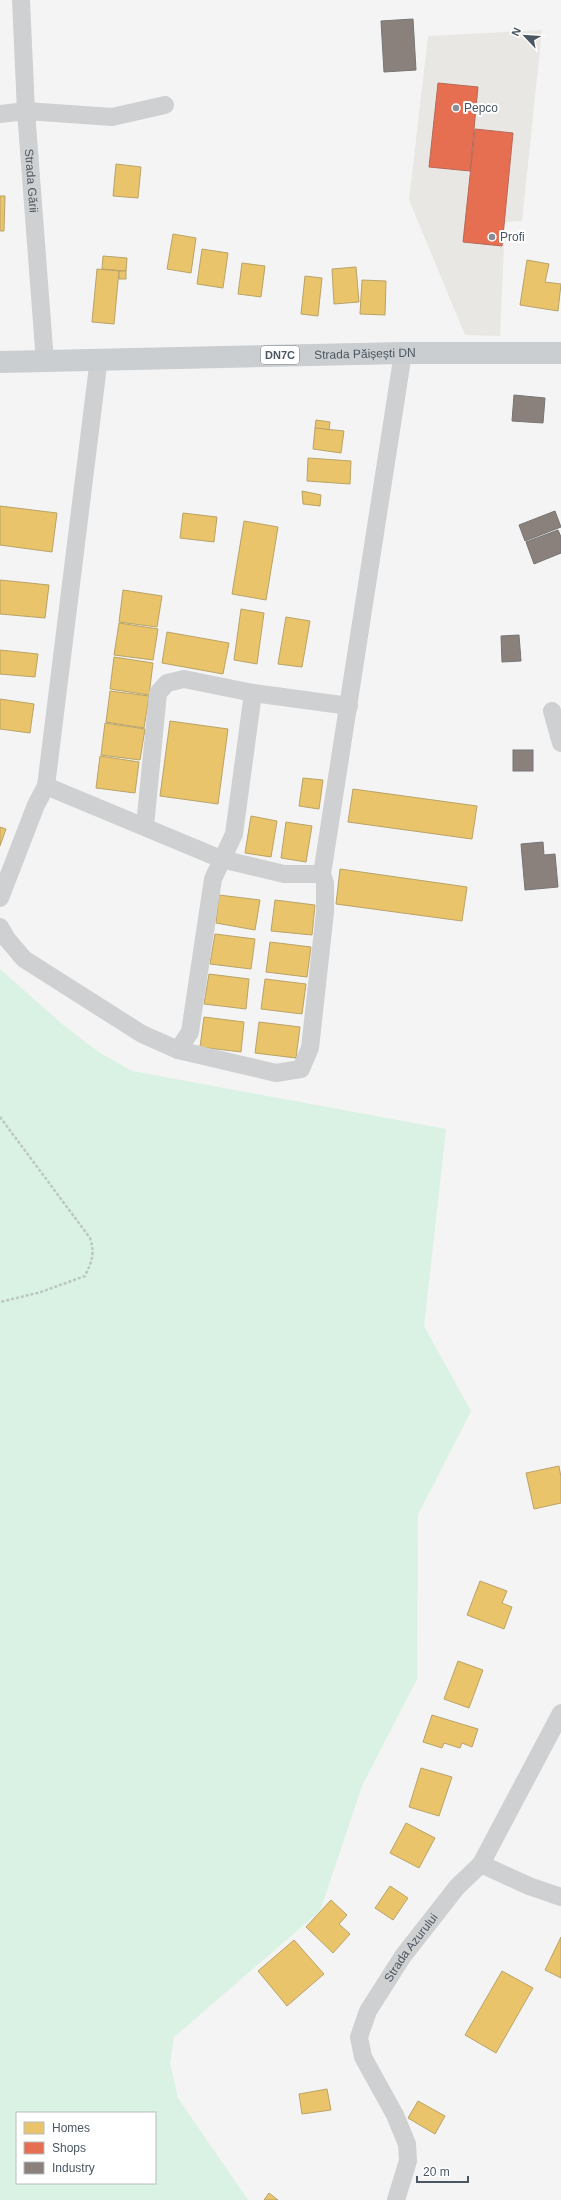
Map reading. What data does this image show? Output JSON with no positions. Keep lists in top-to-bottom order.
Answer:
{
  "streets": {
    "main road": ["Strada Păișești DN", "DN7C"],
    "street": ["Strada Gării", "Strada Azurului"]
  },
  "crossings": [
    ["Strada Gării", "Strada Păișești DN"]
  ],
  "places": ["Pepco", "Profi"],
  "legend": ["Homes", "Shops", "Industry"],
  "scale_bar": "20 m",
  "north": "top left"
}
